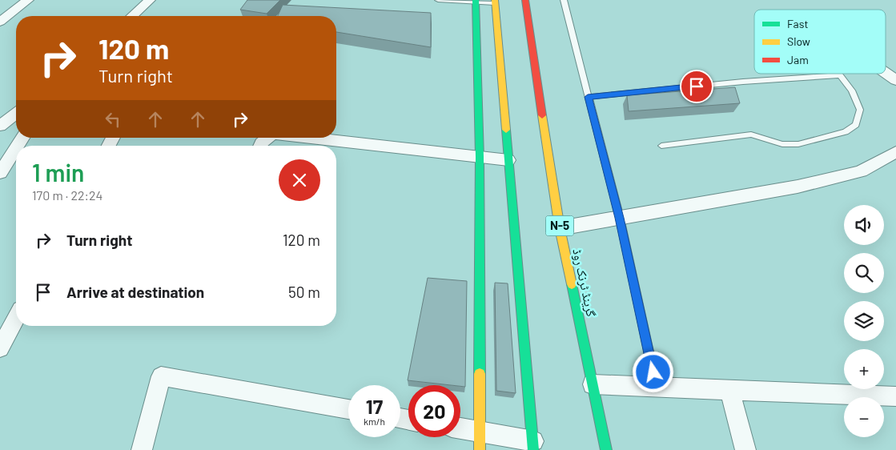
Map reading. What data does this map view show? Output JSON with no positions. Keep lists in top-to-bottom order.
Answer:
{
  "streets": {
    "main road": ["N-5", "گرینڈ ٹرنک روڈ"]
  },
  "legend": ["Fast", "Slow", "Jam"],
  "page": {
    "turn": ["120 m", "Turn right"],
    "heading": ["1 min", "170 m · 22:24"],
    "map_buttons": ["+", "−"],
    "list": [
      {
        "name": "Turn right",
        "value": "120 m"
      },
      {
        "name": "Arrive at destination",
        "value": "50 m"
      }
    ],
    "speed": "17 km/h",
    "limit": "20"
  }
}
